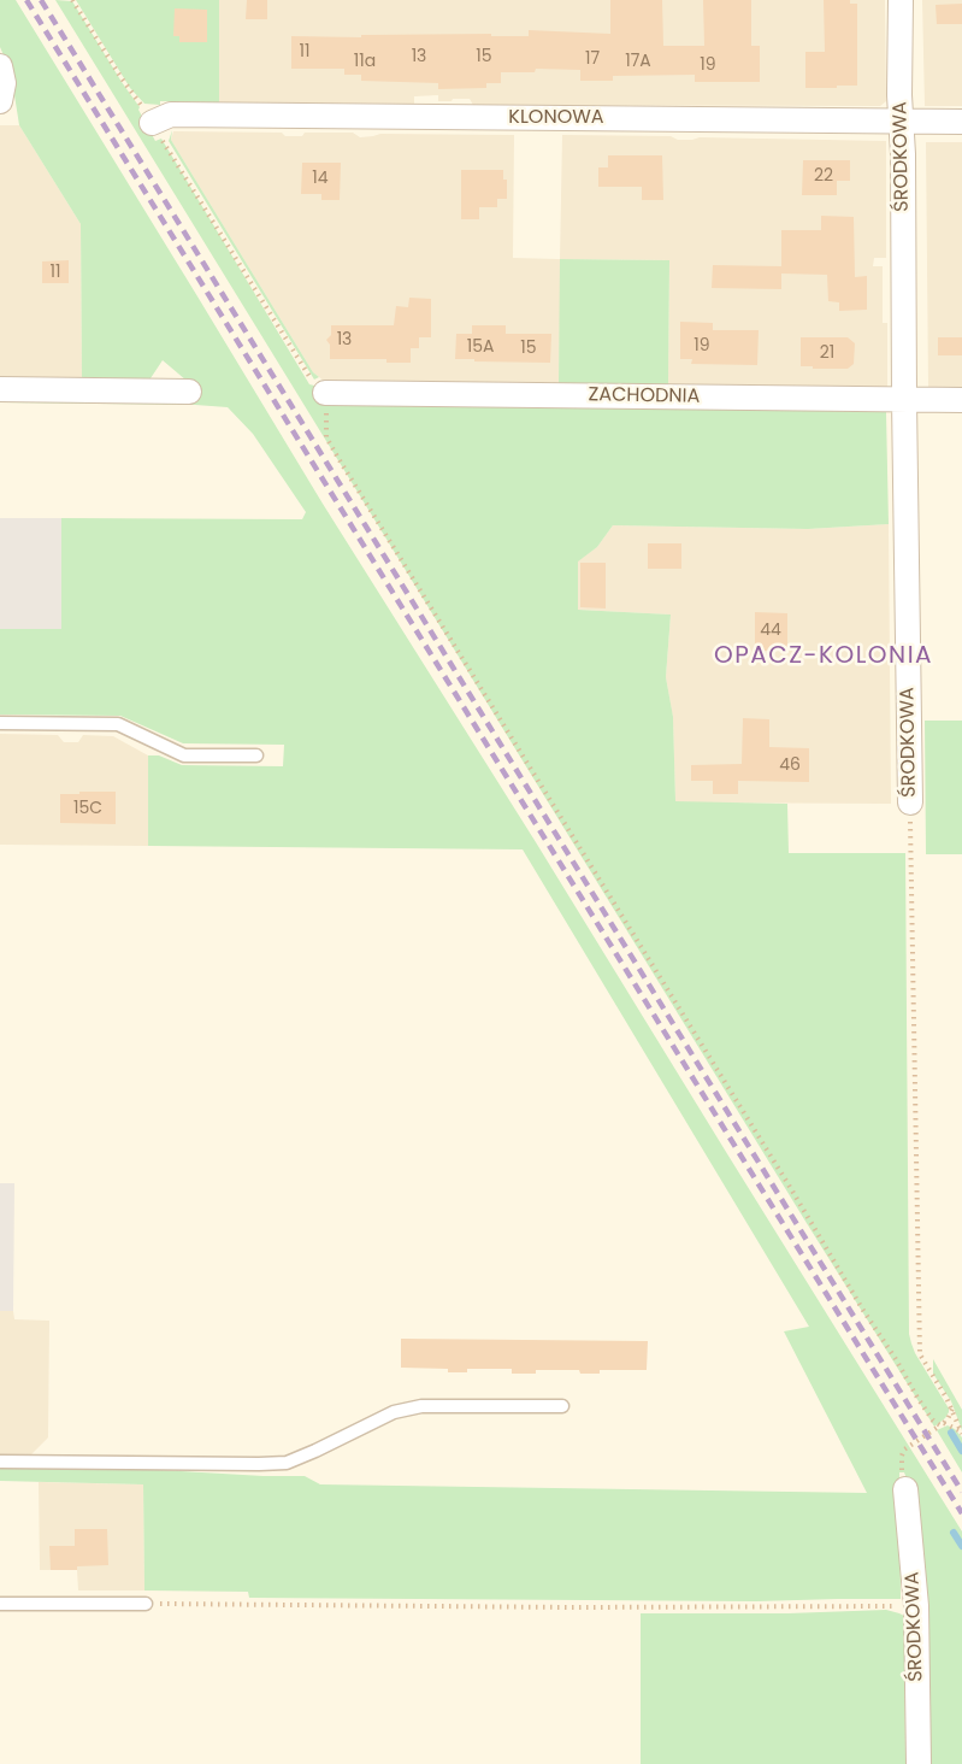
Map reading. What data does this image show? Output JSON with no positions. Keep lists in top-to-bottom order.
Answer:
{
  "streets": {
    "street": ["KLONOWA", "ŚRODKOWA", "ZACHODNIA"]
  },
  "crossings": [
    ["KLONOWA", "ŚRODKOWA"],
    ["ŚRODKOWA", "ZACHODNIA"]
  ],
  "districts": ["OPACZ-KOLONIA"],
  "house_numbers": [
    "11",
    "13",
    "15",
    "17",
    "11a",
    "17A",
    "19",
    "22",
    "14",
    "11",
    "13",
    "19",
    "15A",
    "15",
    "21",
    "44",
    "46",
    "15C"
  ]
}
